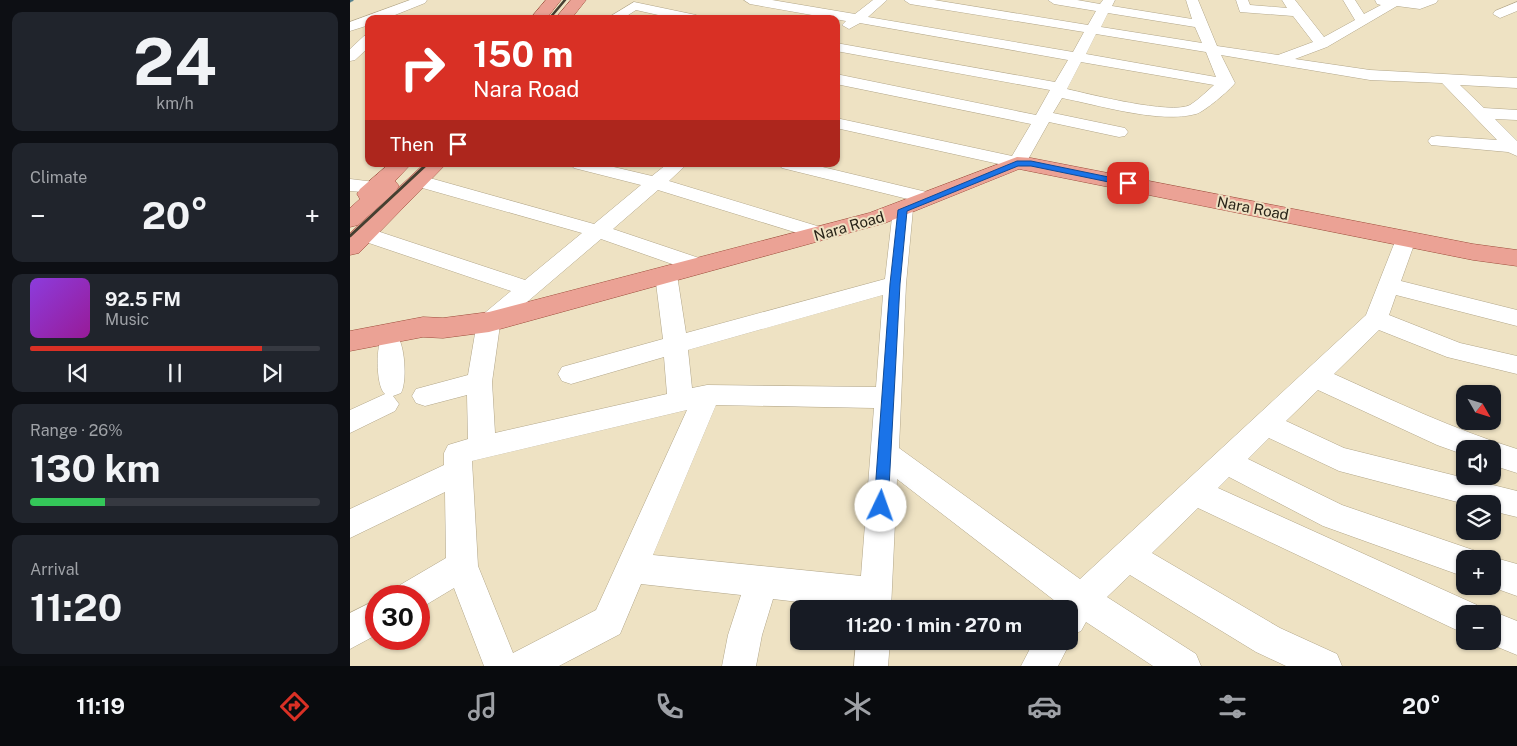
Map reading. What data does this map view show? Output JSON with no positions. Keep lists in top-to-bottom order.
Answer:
{
  "streets": {
    "main road": ["Nara Road"]
  },
  "north": "bottom right",
  "page": {
    "tile": [
      ["24", "km/h"],
      "Climate",
      ["Range · 26%", "130 km"],
      ["Arrival", "11:20"]
    ],
    "turn": ["150 m", "Nara Road"],
    "then": "Then",
    "heat": ["−", "20°", "+"],
    "song": ["92.5 FM", "Music"],
    "map_buttons": ["+", "−"],
    "limit": "30",
    "trip": "11:20 · 1 min · 270 m",
    "tabs": ["11:19", "20°"]
  }
}
